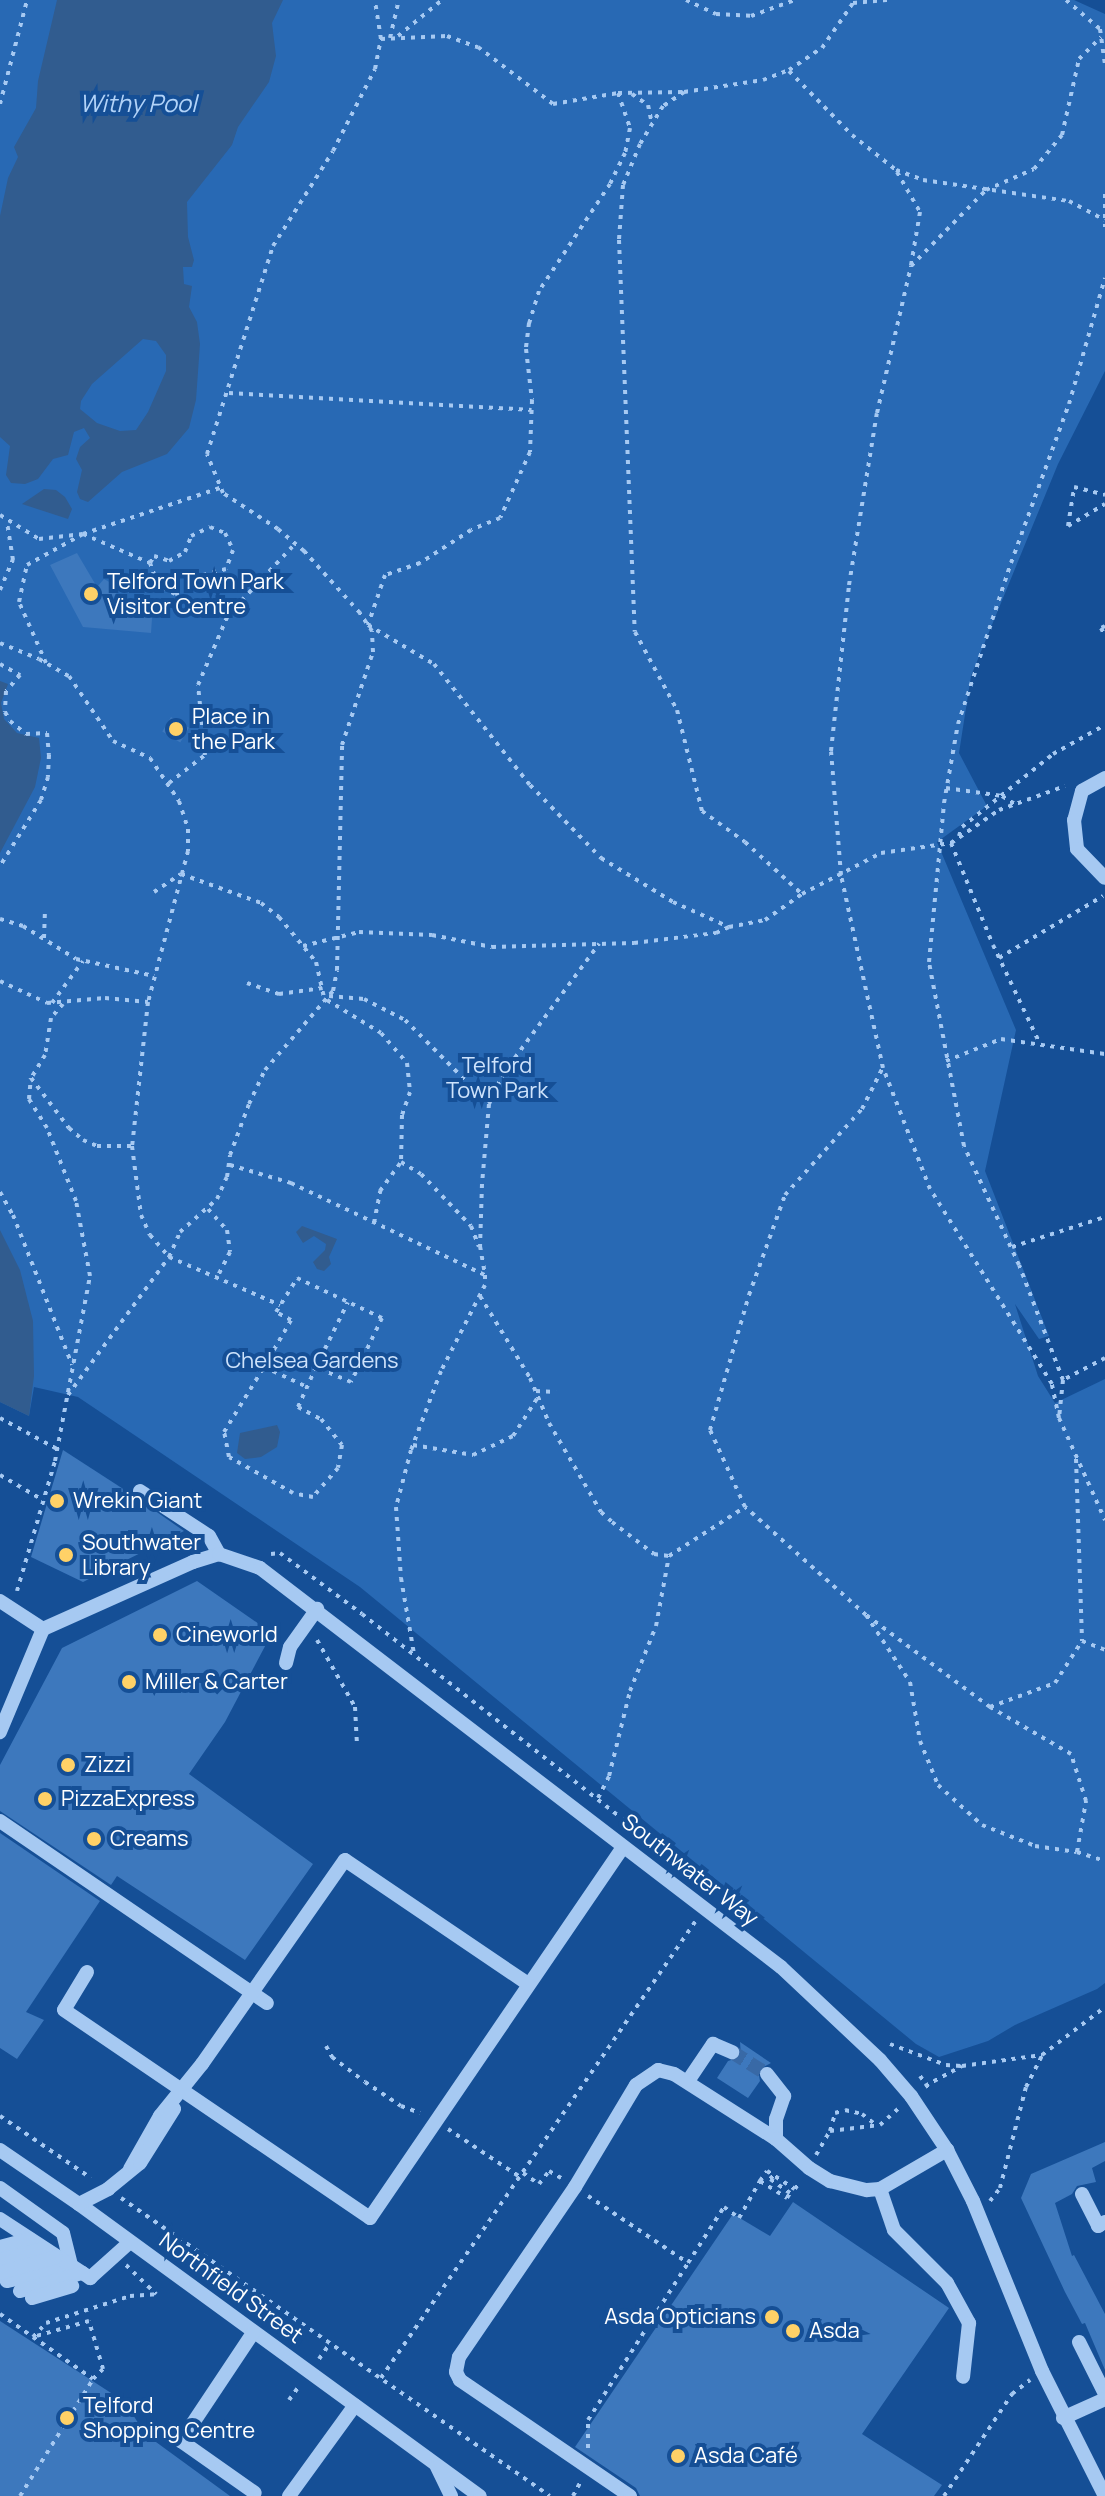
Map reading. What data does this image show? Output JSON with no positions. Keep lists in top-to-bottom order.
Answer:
{
  "streets": {
    "street": ["Southwater Way", "Northfield Street"]
  },
  "water": ["Withy Pool"],
  "parks": ["Telford Town Park", "Chelsea Gardens"],
  "places": [
    "Telford Town Park Visitor Centre",
    "Place in the Park",
    "Wrekin Giant",
    "Southwater Library",
    "Cineworld",
    "Miller & Carter",
    "Zizzi",
    "PizzaExpress",
    "Creams",
    "Asda Opticians",
    "Asda",
    "Telford Shopping Centre",
    "Asda Café"
  ]
}
